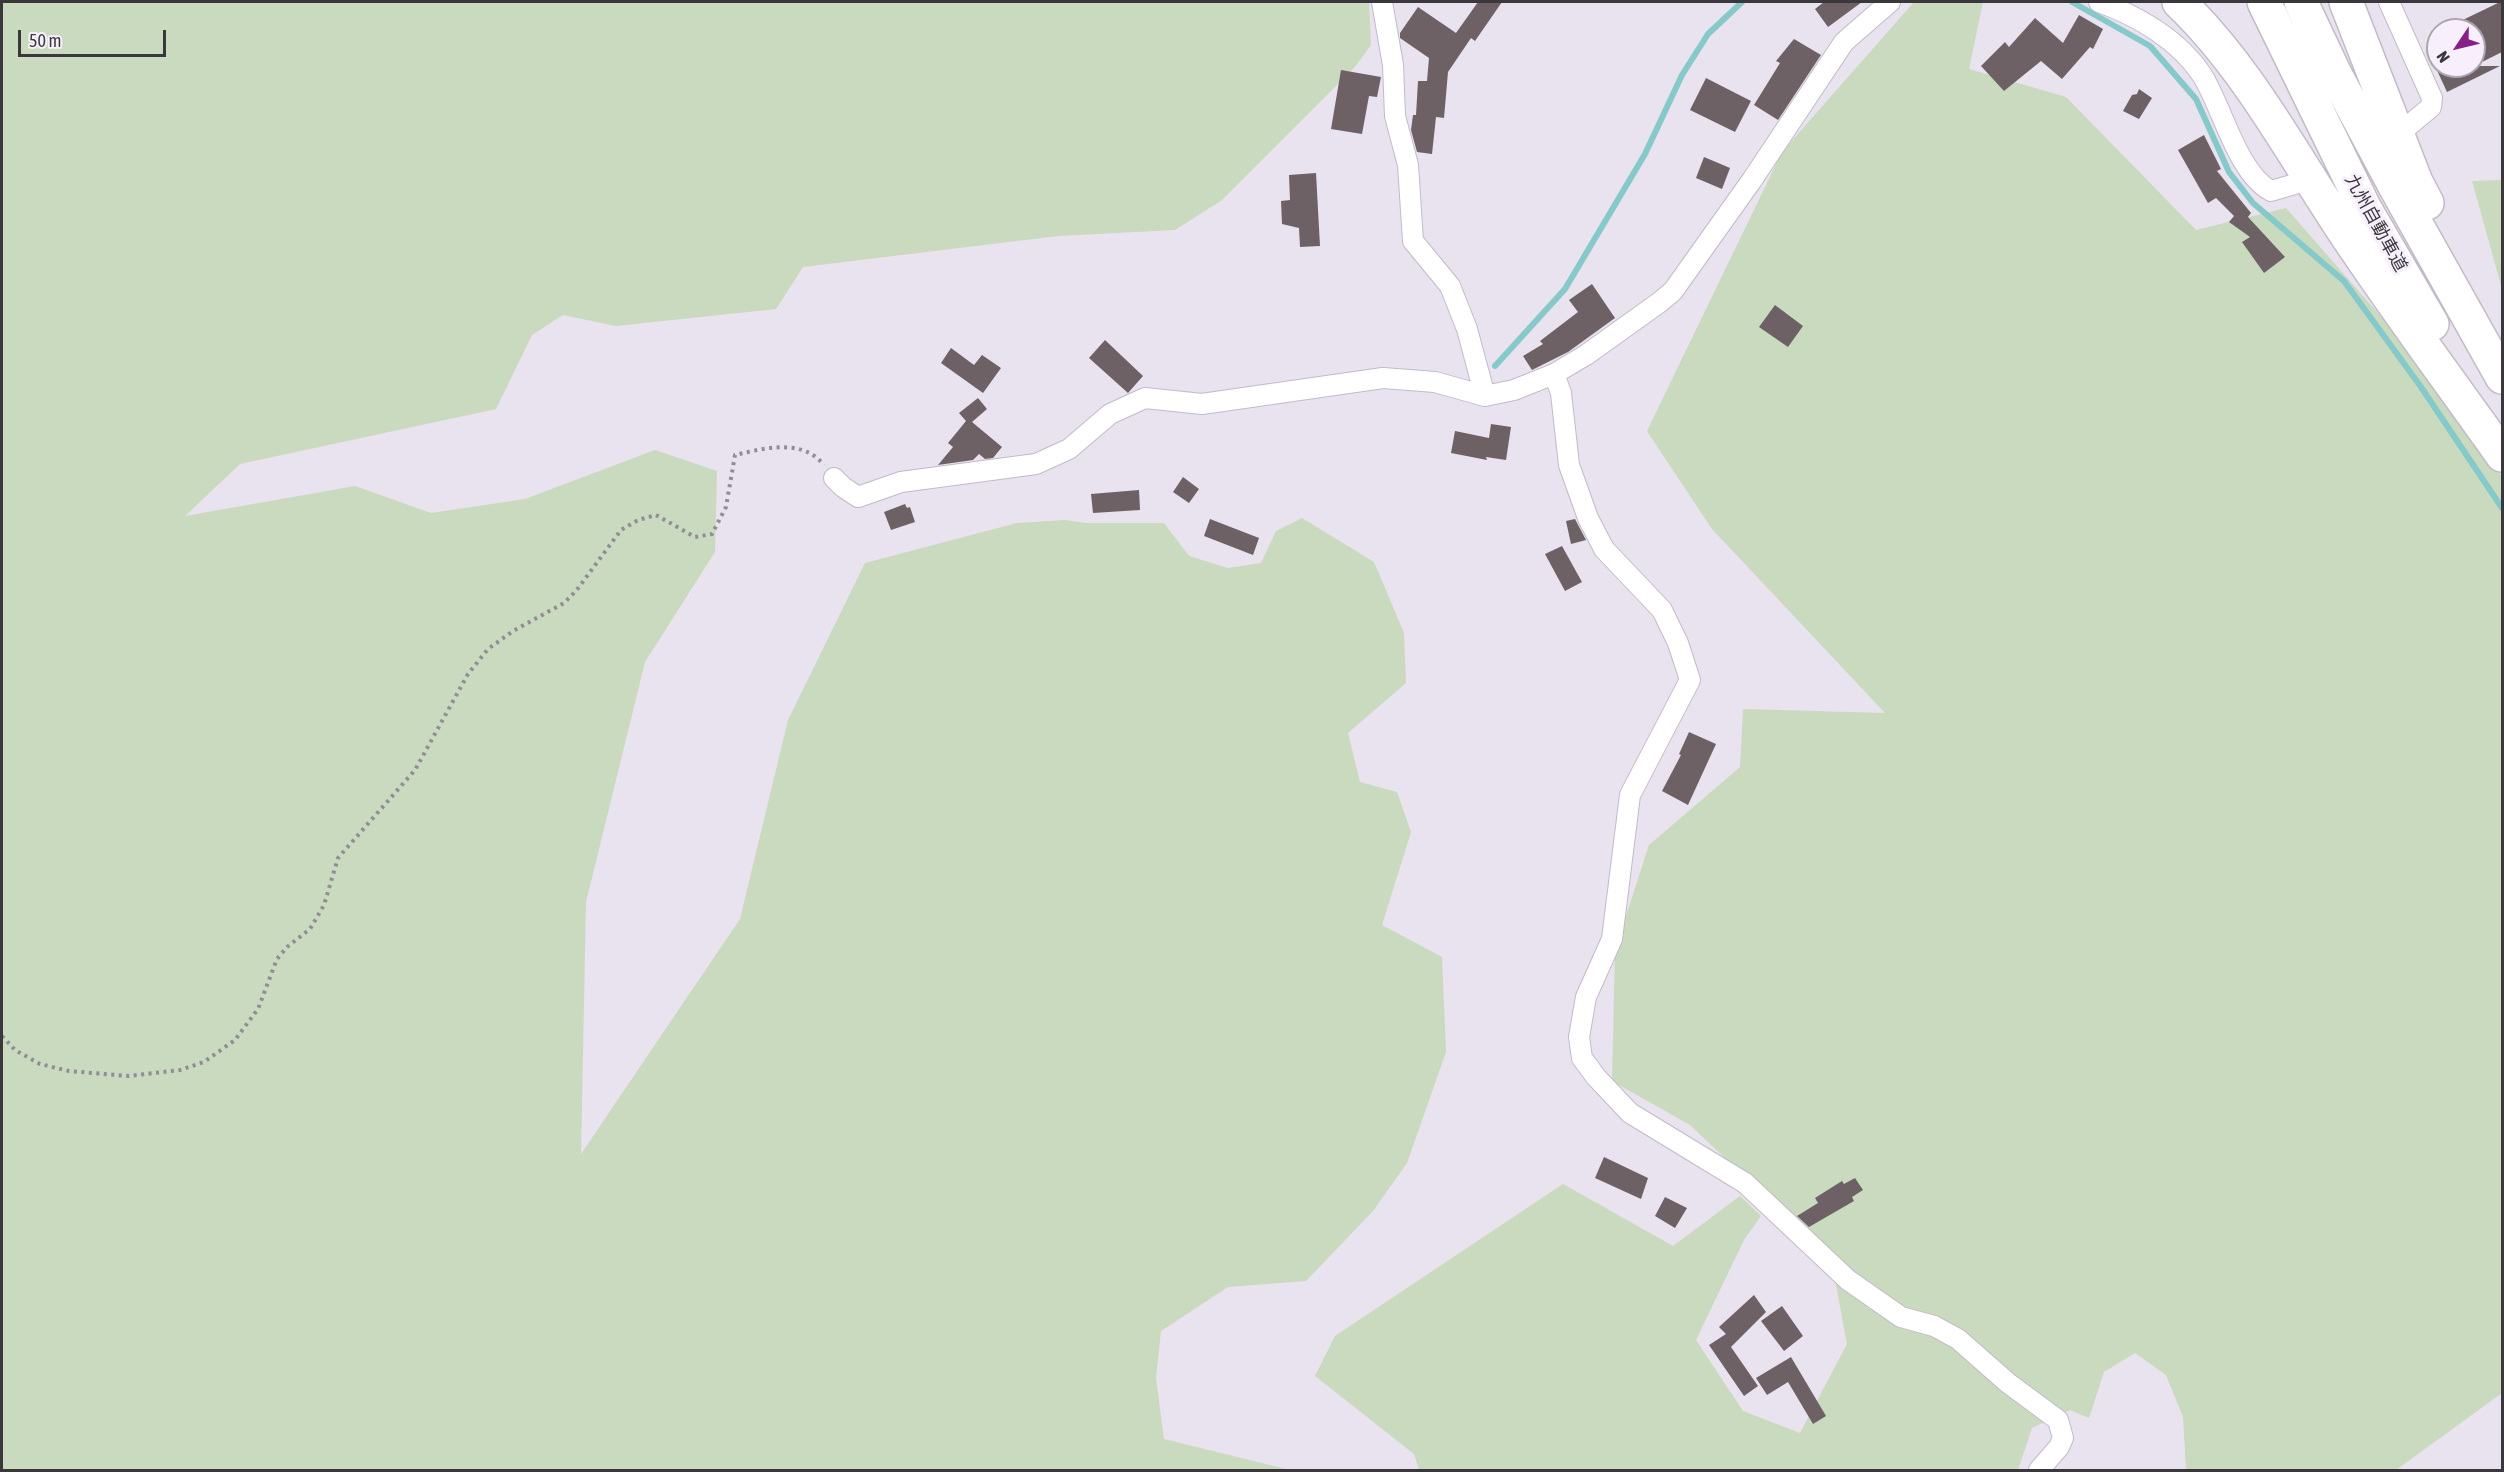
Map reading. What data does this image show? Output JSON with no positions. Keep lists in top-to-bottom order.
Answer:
{
  "streets": {
    "highway": ["九州自動車道"]
  },
  "scale_bar": "50 m",
  "north": "bottom left"
}
